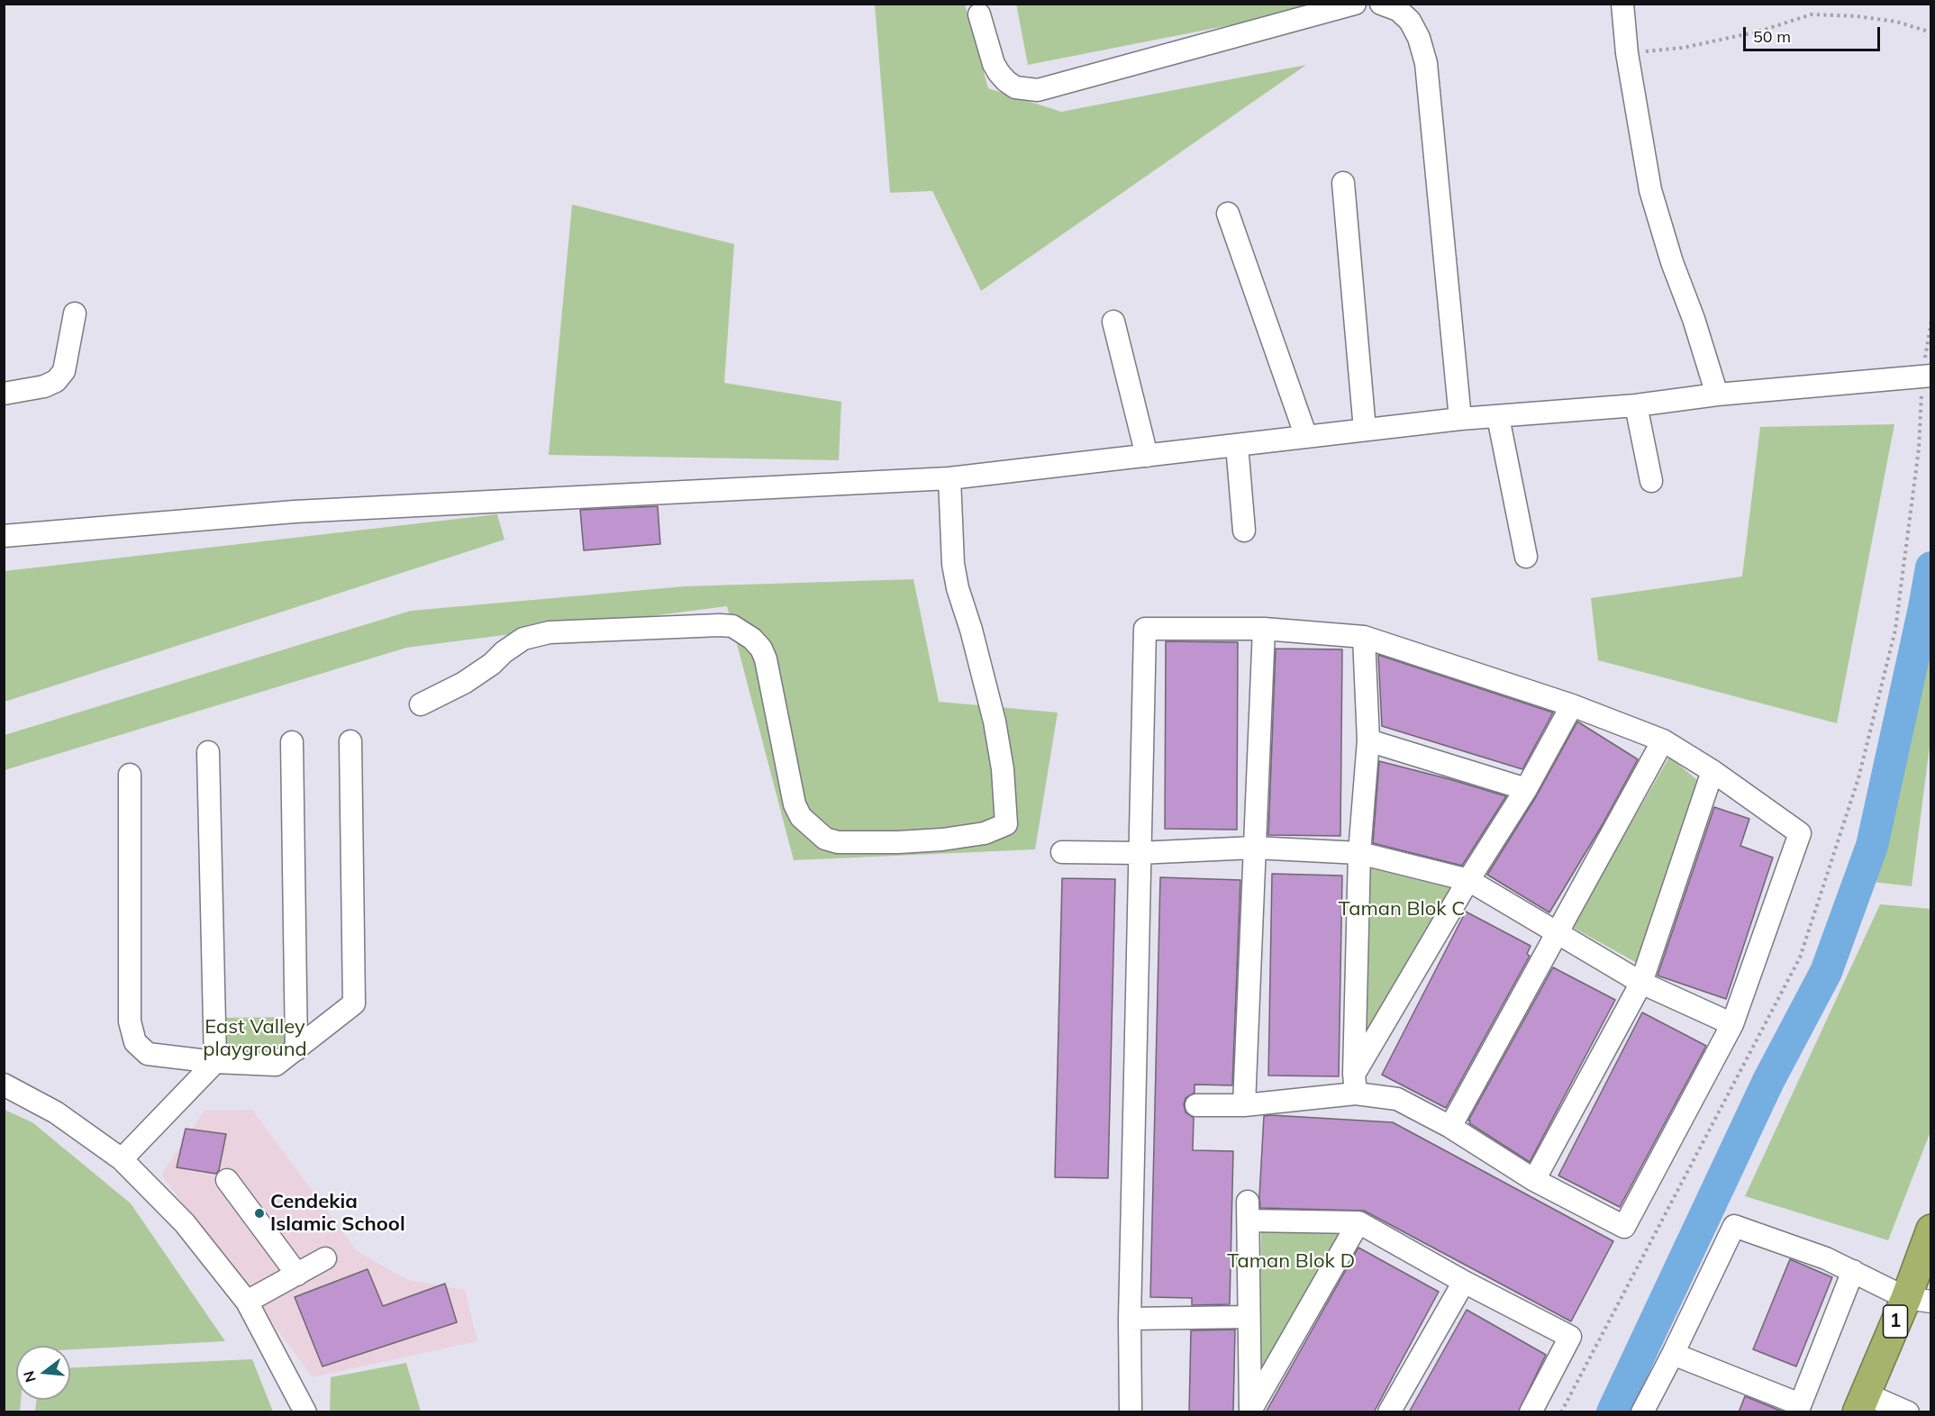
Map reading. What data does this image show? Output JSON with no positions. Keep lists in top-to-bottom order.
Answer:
{
  "streets": {
    "highway": ["1"]
  },
  "parks": ["Taman Blok C", "East Valley playground", "Taman Blok D"],
  "places": ["Cendekia Islamic School"],
  "scale_bar": "50 m",
  "north": "left"
}
